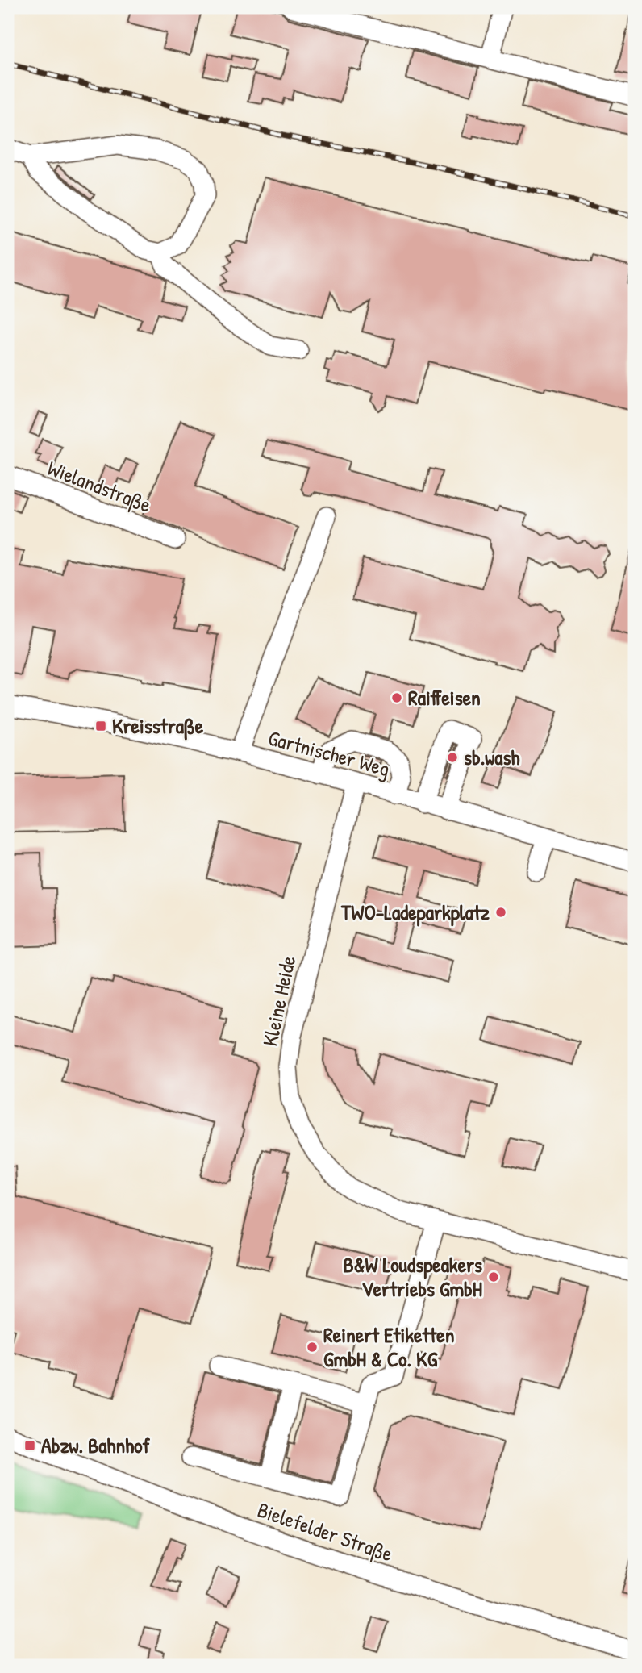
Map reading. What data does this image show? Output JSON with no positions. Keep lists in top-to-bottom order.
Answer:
{
  "streets": {
    "street": [
      "Wielandstraße",
      "Gartnischer Weg",
      "Kleine Heide",
      "Bielefelder Straße"
    ]
  },
  "crossings": [
    ["Gartnischer Weg", "Kleine Heide"]
  ],
  "places": {
    "other": [
      "Raiffeisen",
      "sb.wash",
      "TWO-Ladeparkplatz",
      "B&W Loudspeakers Vertriebs GmbH",
      "Reinert Etiketten GmbH & Co. KG"
    ],
    "transit": ["Kreisstraße", "Abzw. Bahnhof"]
  }
}
